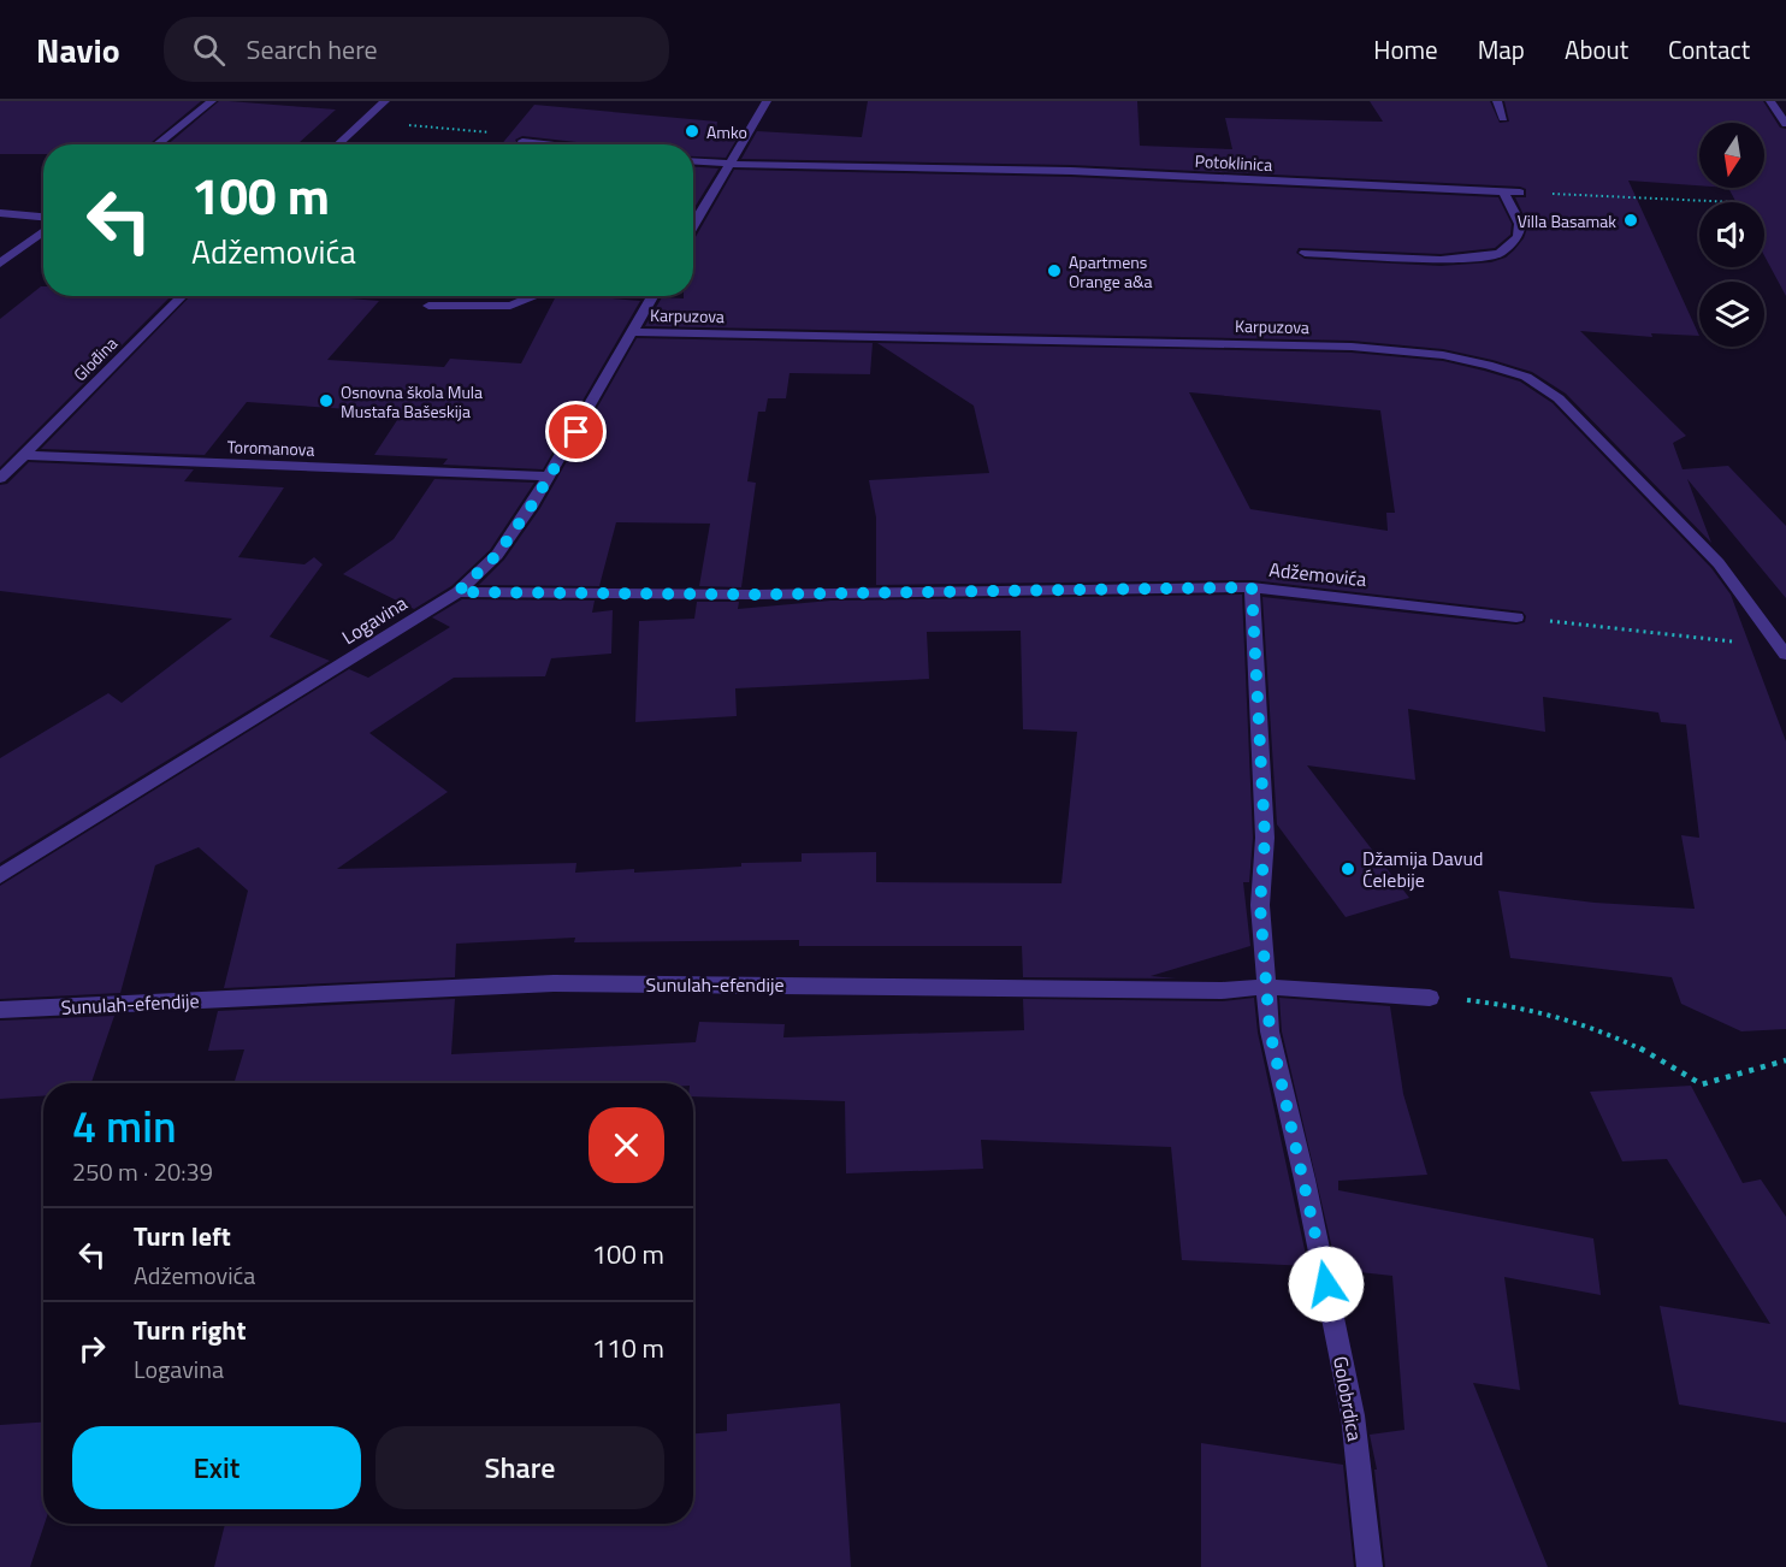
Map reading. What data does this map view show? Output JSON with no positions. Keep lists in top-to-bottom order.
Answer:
{
  "streets": {
    "street": [
      "Potoklinica",
      "Karpuzova",
      "Glođina",
      "Toromanova",
      "Adžemovića",
      "Logavina",
      "Sunulah-efendije",
      "Golobrdica"
    ]
  },
  "crossings": [
    ["Karpuzova", "Logavina"],
    ["Glođina", "Toromanova"],
    ["Toromanova", "Logavina"],
    ["Adžemovića", "Logavina"],
    ["Adžemovića", "Golobrdica"],
    ["Sunulah-efendije", "Golobrdica"]
  ],
  "places": [
    "Amko",
    "Villa Basamak",
    "Apartmens Orange a&a",
    "Osnovna škola Mula Mustafa Bašeskija",
    "Džamija Davud Ćelebije"
  ],
  "north": "bottom",
  "page": {
    "header": "Navio",
    "search": "Search here",
    "nav": [
      "Home",
      "Map",
      "About",
      "Contact"
    ],
    "turn": ["100 m", "Adžemovića"],
    "heading": ["4 min", "250 m · 20:39"],
    "list": [
      {
        "name": "Turn left",
        "note": "Adžemovića",
        "value": "100 m"
      },
      {
        "name": "Turn right",
        "note": "Logavina",
        "value": "110 m"
      }
    ],
    "buttons": ["Exit", "Share"]
  }
}
